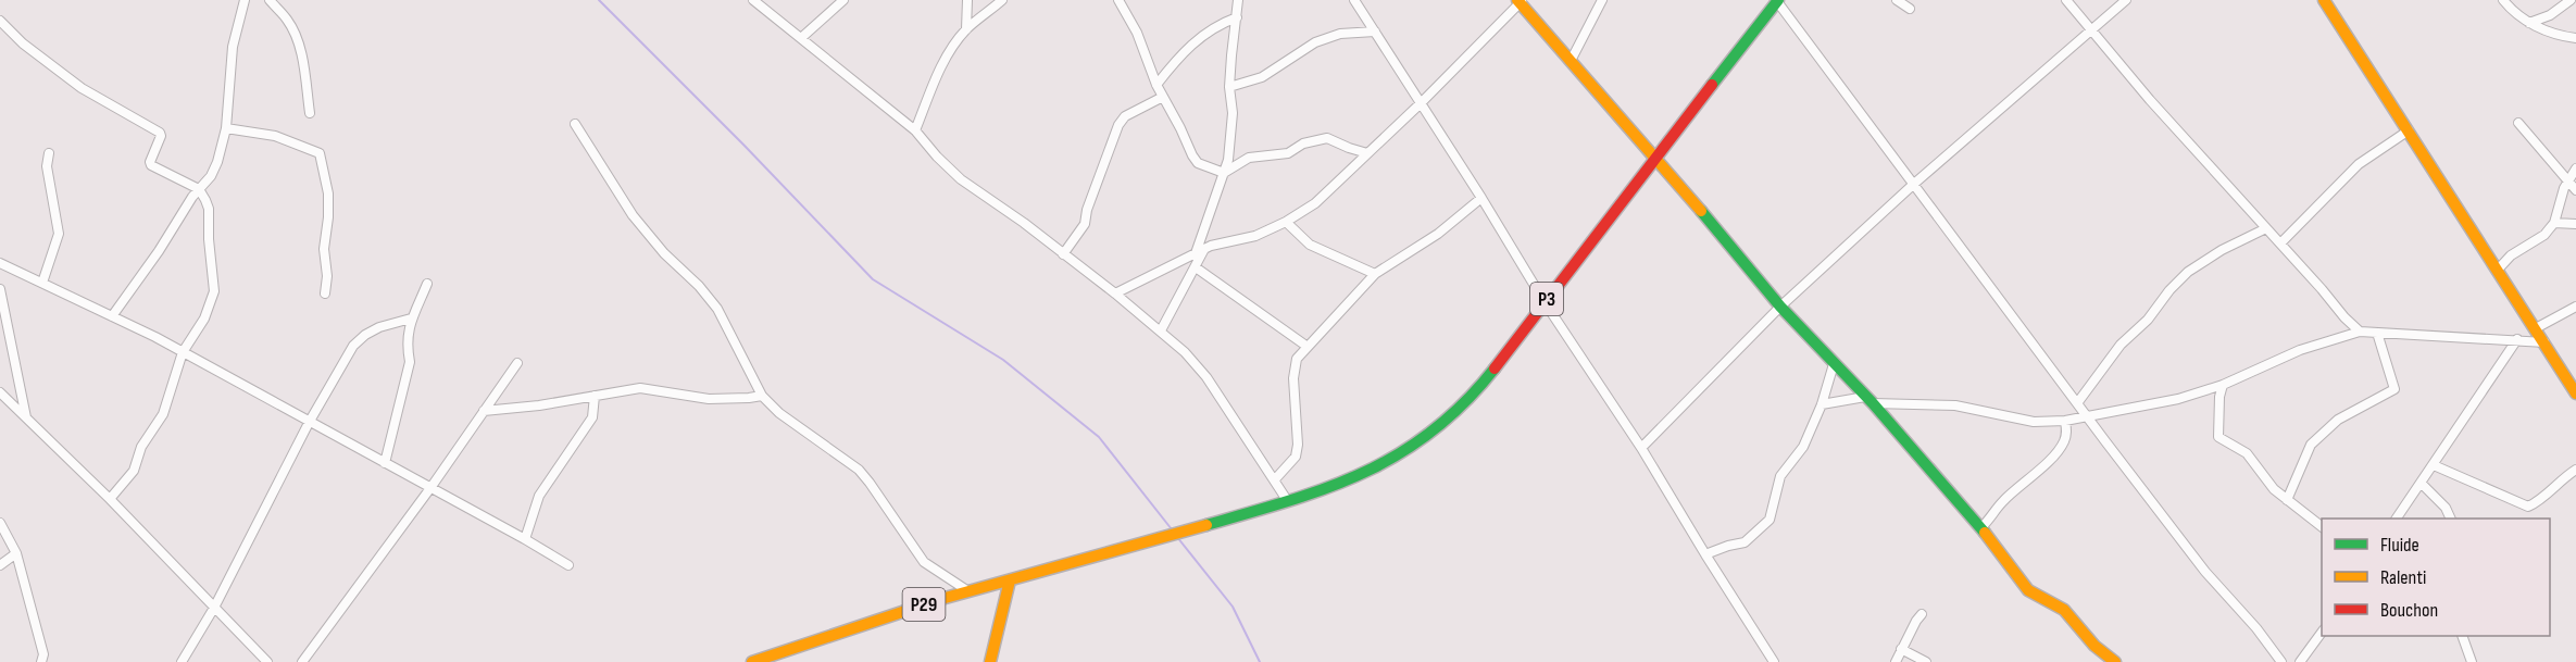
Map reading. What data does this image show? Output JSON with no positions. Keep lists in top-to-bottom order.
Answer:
{
  "streets": {
    "main road": ["P3", "P29"]
  },
  "crossings": [
    ["P3", "P29"]
  ],
  "legend": ["Fluide", "Ralenti", "Bouchon"]
}
